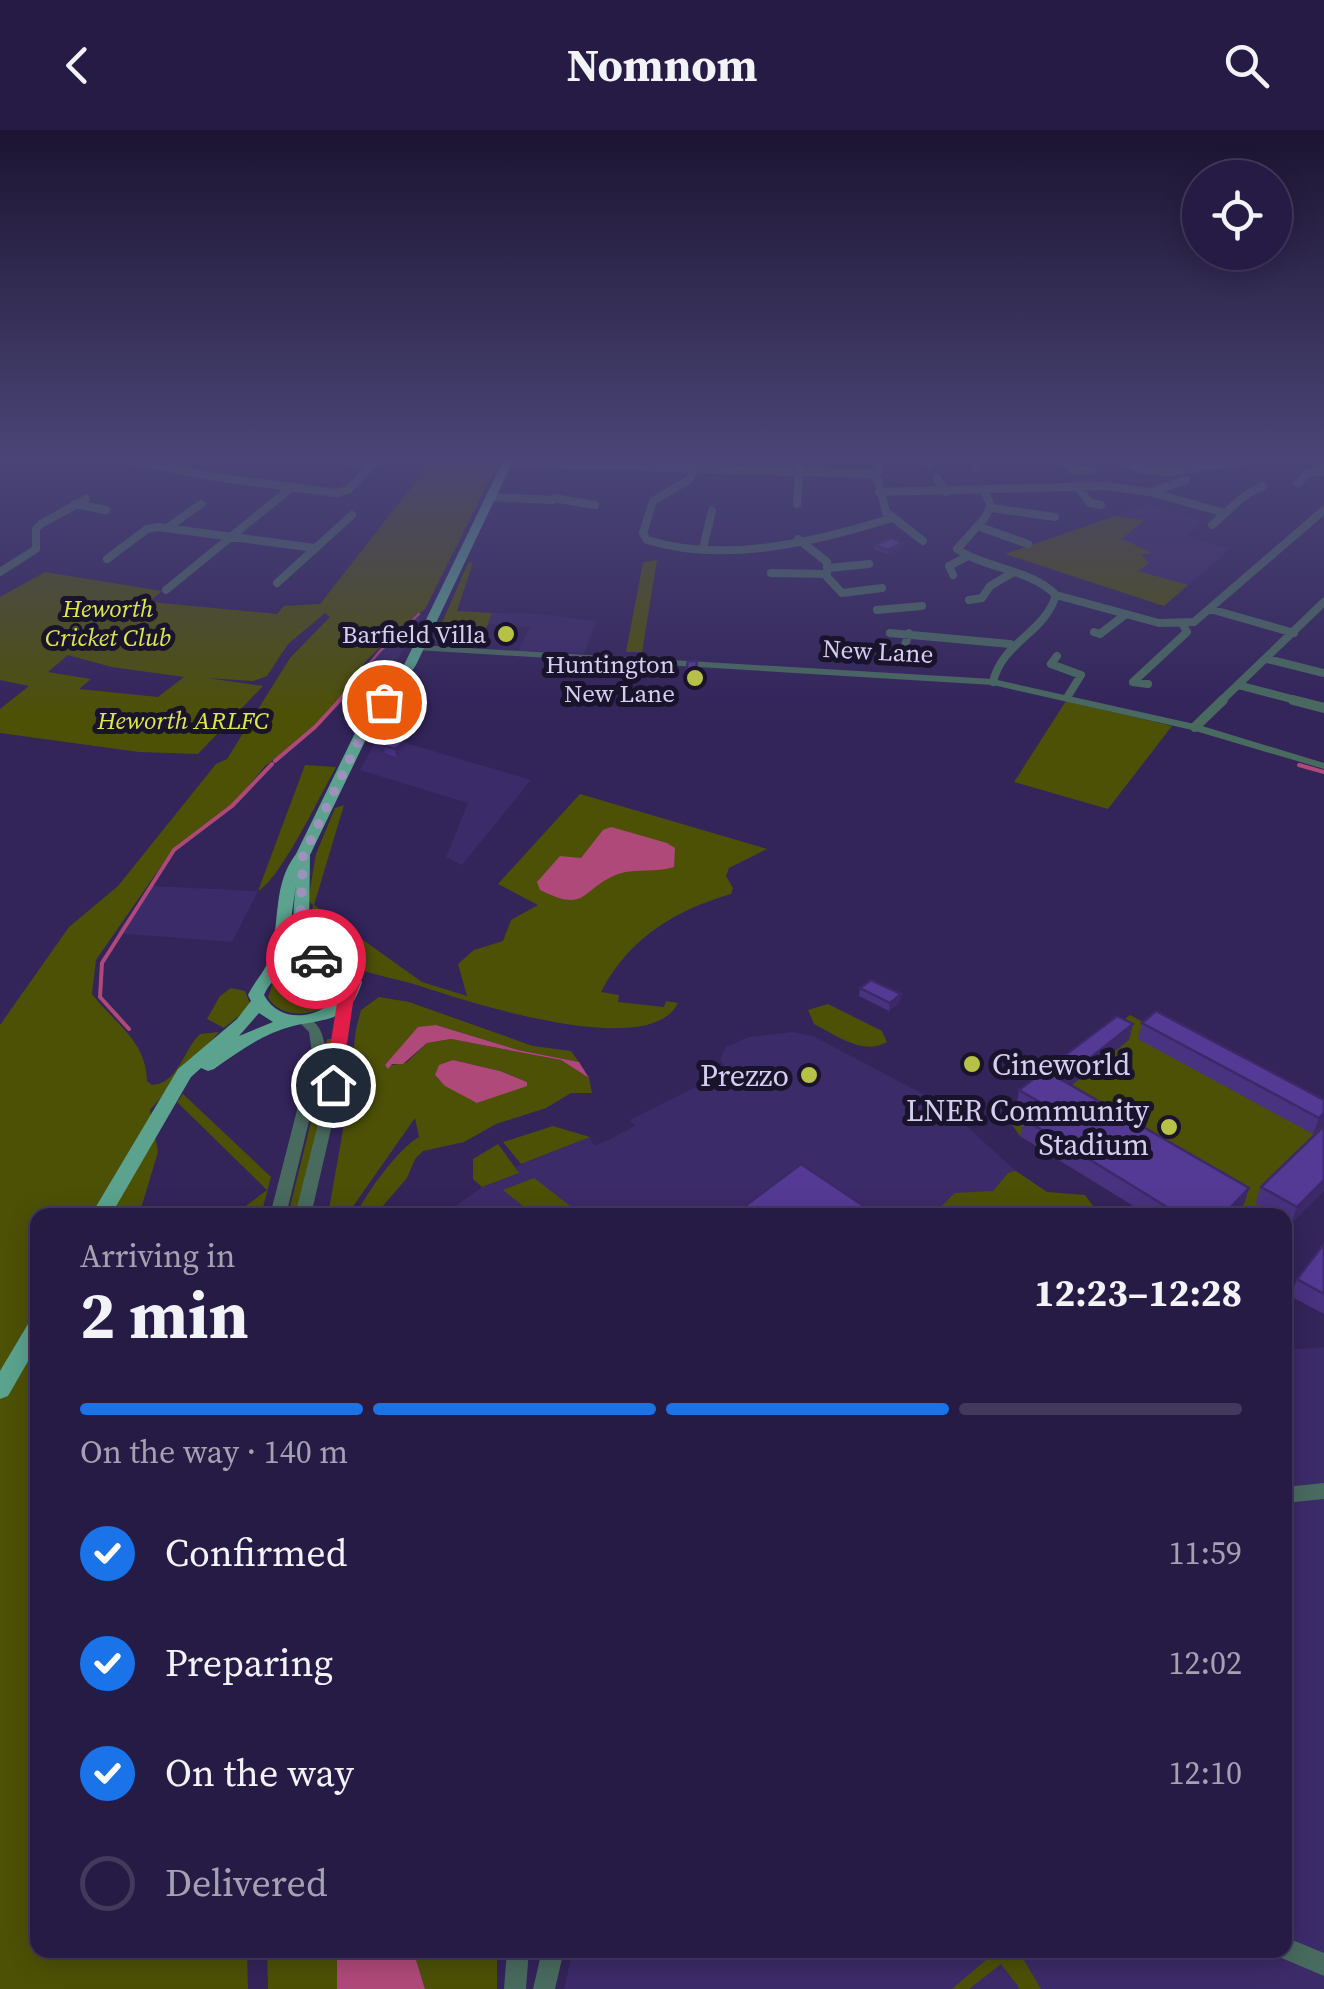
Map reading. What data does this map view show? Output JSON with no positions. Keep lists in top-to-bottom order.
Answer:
{
  "streets": {
    "street": ["New Lane"]
  },
  "parks": ["Heworth Cricket Club", "Heworth ARLFC"],
  "places": [
    "Barfield Villa",
    "Huntington New Lane",
    "Cineworld",
    "Prezzo",
    "LNER Community Stadium"
  ],
  "page": {
    "header": "Nomnom",
    "heading": ["2 min", "Arriving in", "12:23–12:28"],
    "bar": "On the way · 140 m",
    "list": [
      ["Confirmed", "11:59"],
      ["Preparing", "12:02"],
      ["On the way", "12:10"],
      "Delivered"
    ]
  }
}
